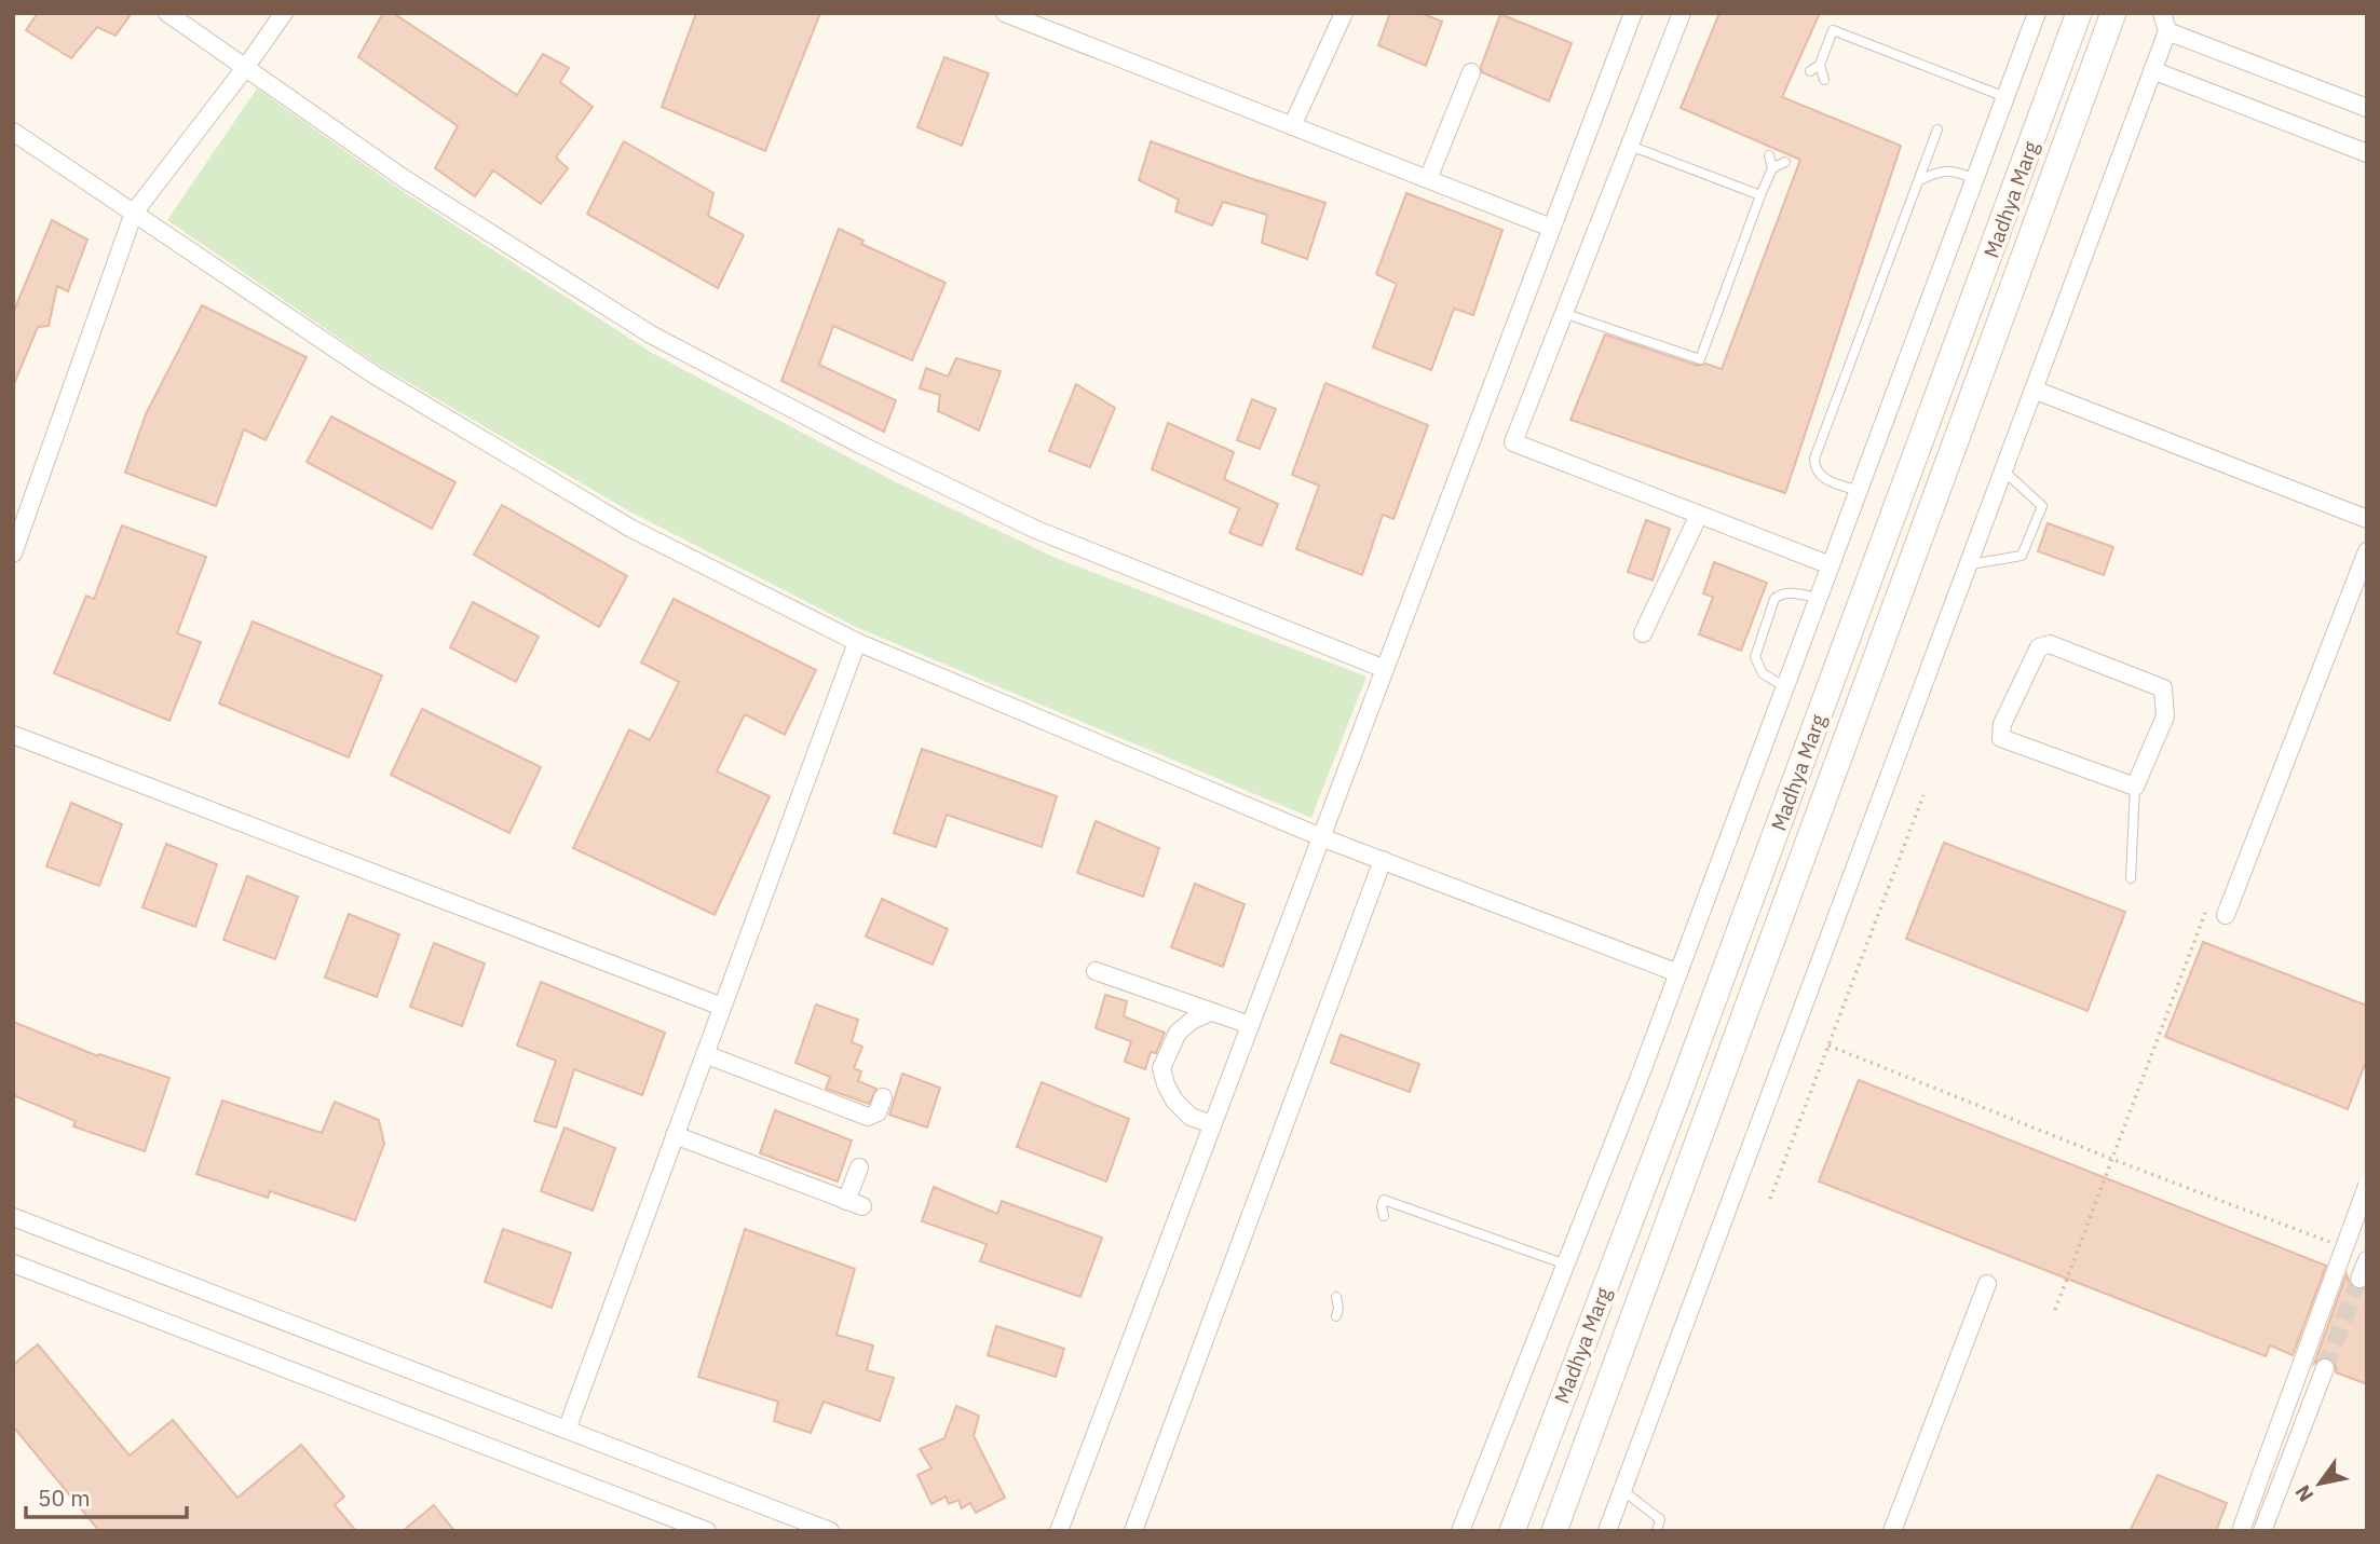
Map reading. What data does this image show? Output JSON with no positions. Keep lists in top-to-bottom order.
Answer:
{
  "streets": {
    "main road": ["Madhya Marg"]
  },
  "scale_bar": "50 m",
  "north": "bottom left"
}
